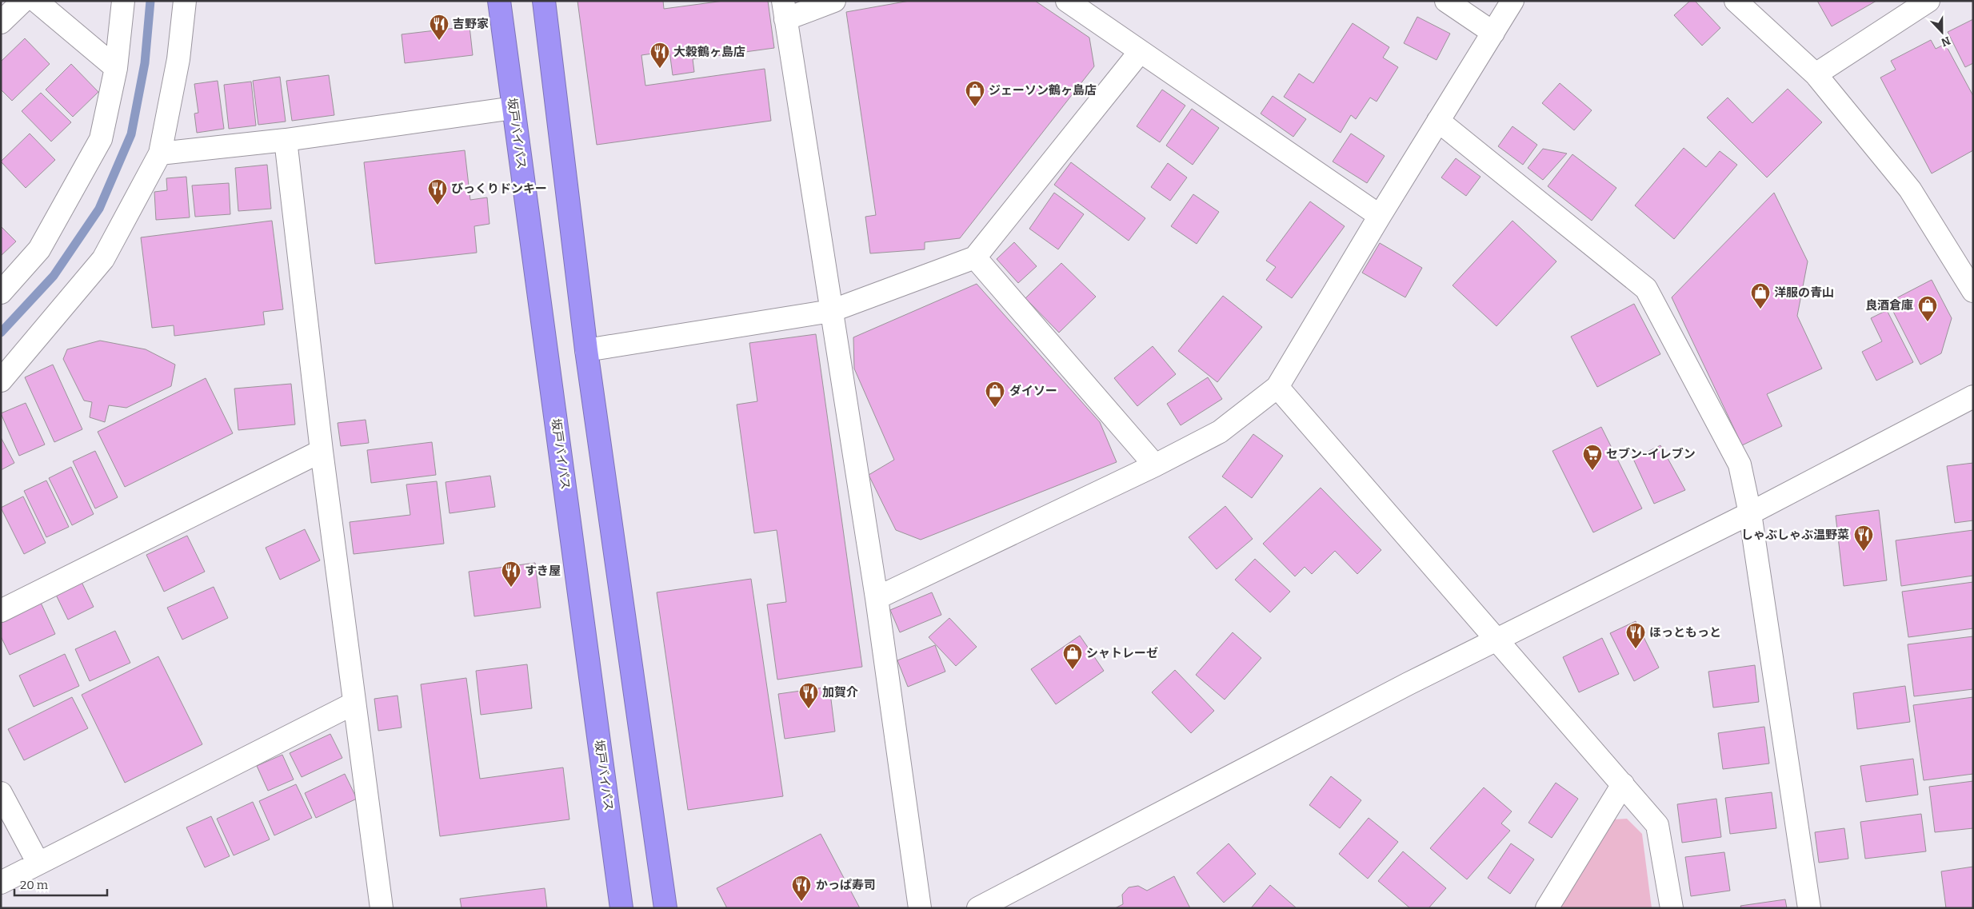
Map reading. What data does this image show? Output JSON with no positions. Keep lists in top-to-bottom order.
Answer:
{
  "streets": {
    "highway": ["坂戸バイパス"]
  },
  "places": {
    "restaurant": [
      "吉野家",
      "大穀鶴ヶ島店",
      "びっくりドンキー",
      "しゃぶしゃぶ温野菜",
      "すき屋",
      "ほっともっと",
      "加賀介",
      "かっぱ寿司"
    ],
    "shop": [
      "ジェーソン鶴ヶ島店",
      "洋服の青山",
      "良酒倉庫",
      "ダイソー",
      "シャトレーゼ"
    ],
    "supermarket": ["セブン-イレブン"]
  },
  "scale_bar": "20 m",
  "north": "bottom"
}
